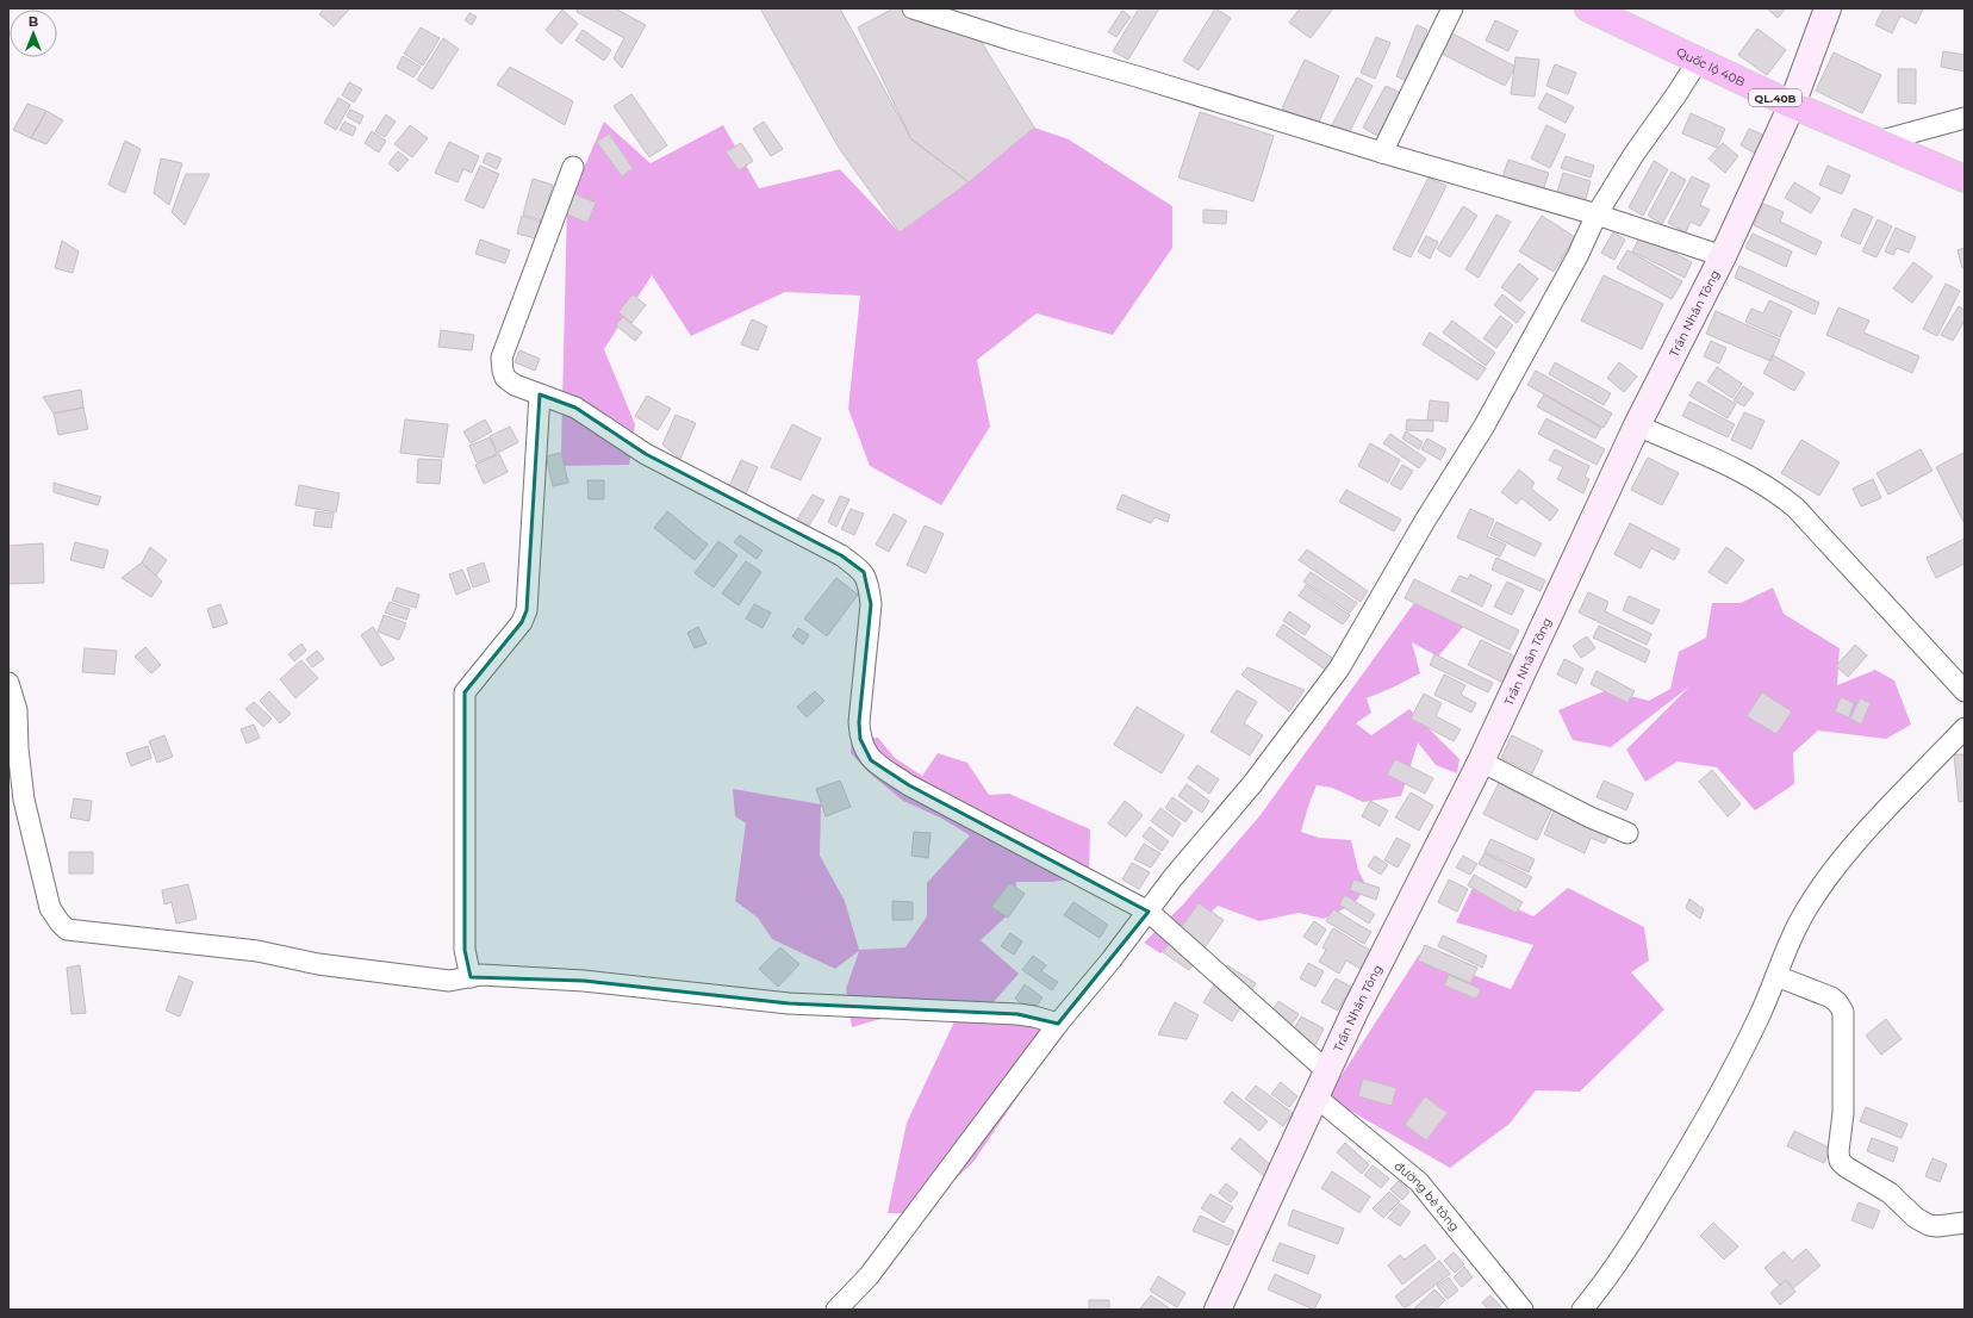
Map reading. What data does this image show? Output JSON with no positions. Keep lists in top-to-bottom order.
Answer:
{
  "streets": {
    "highway": ["Quốc lộ 40B", "QL.40B"],
    "street": ["Trần Nhân Tông", "đường bê tông"]
  },
  "crossings": [
    ["Quốc lộ 40B", "Trần Nhân Tông"],
    ["Trần Nhân Tông", "đường bê tông"]
  ],
  "north": "top"
}
